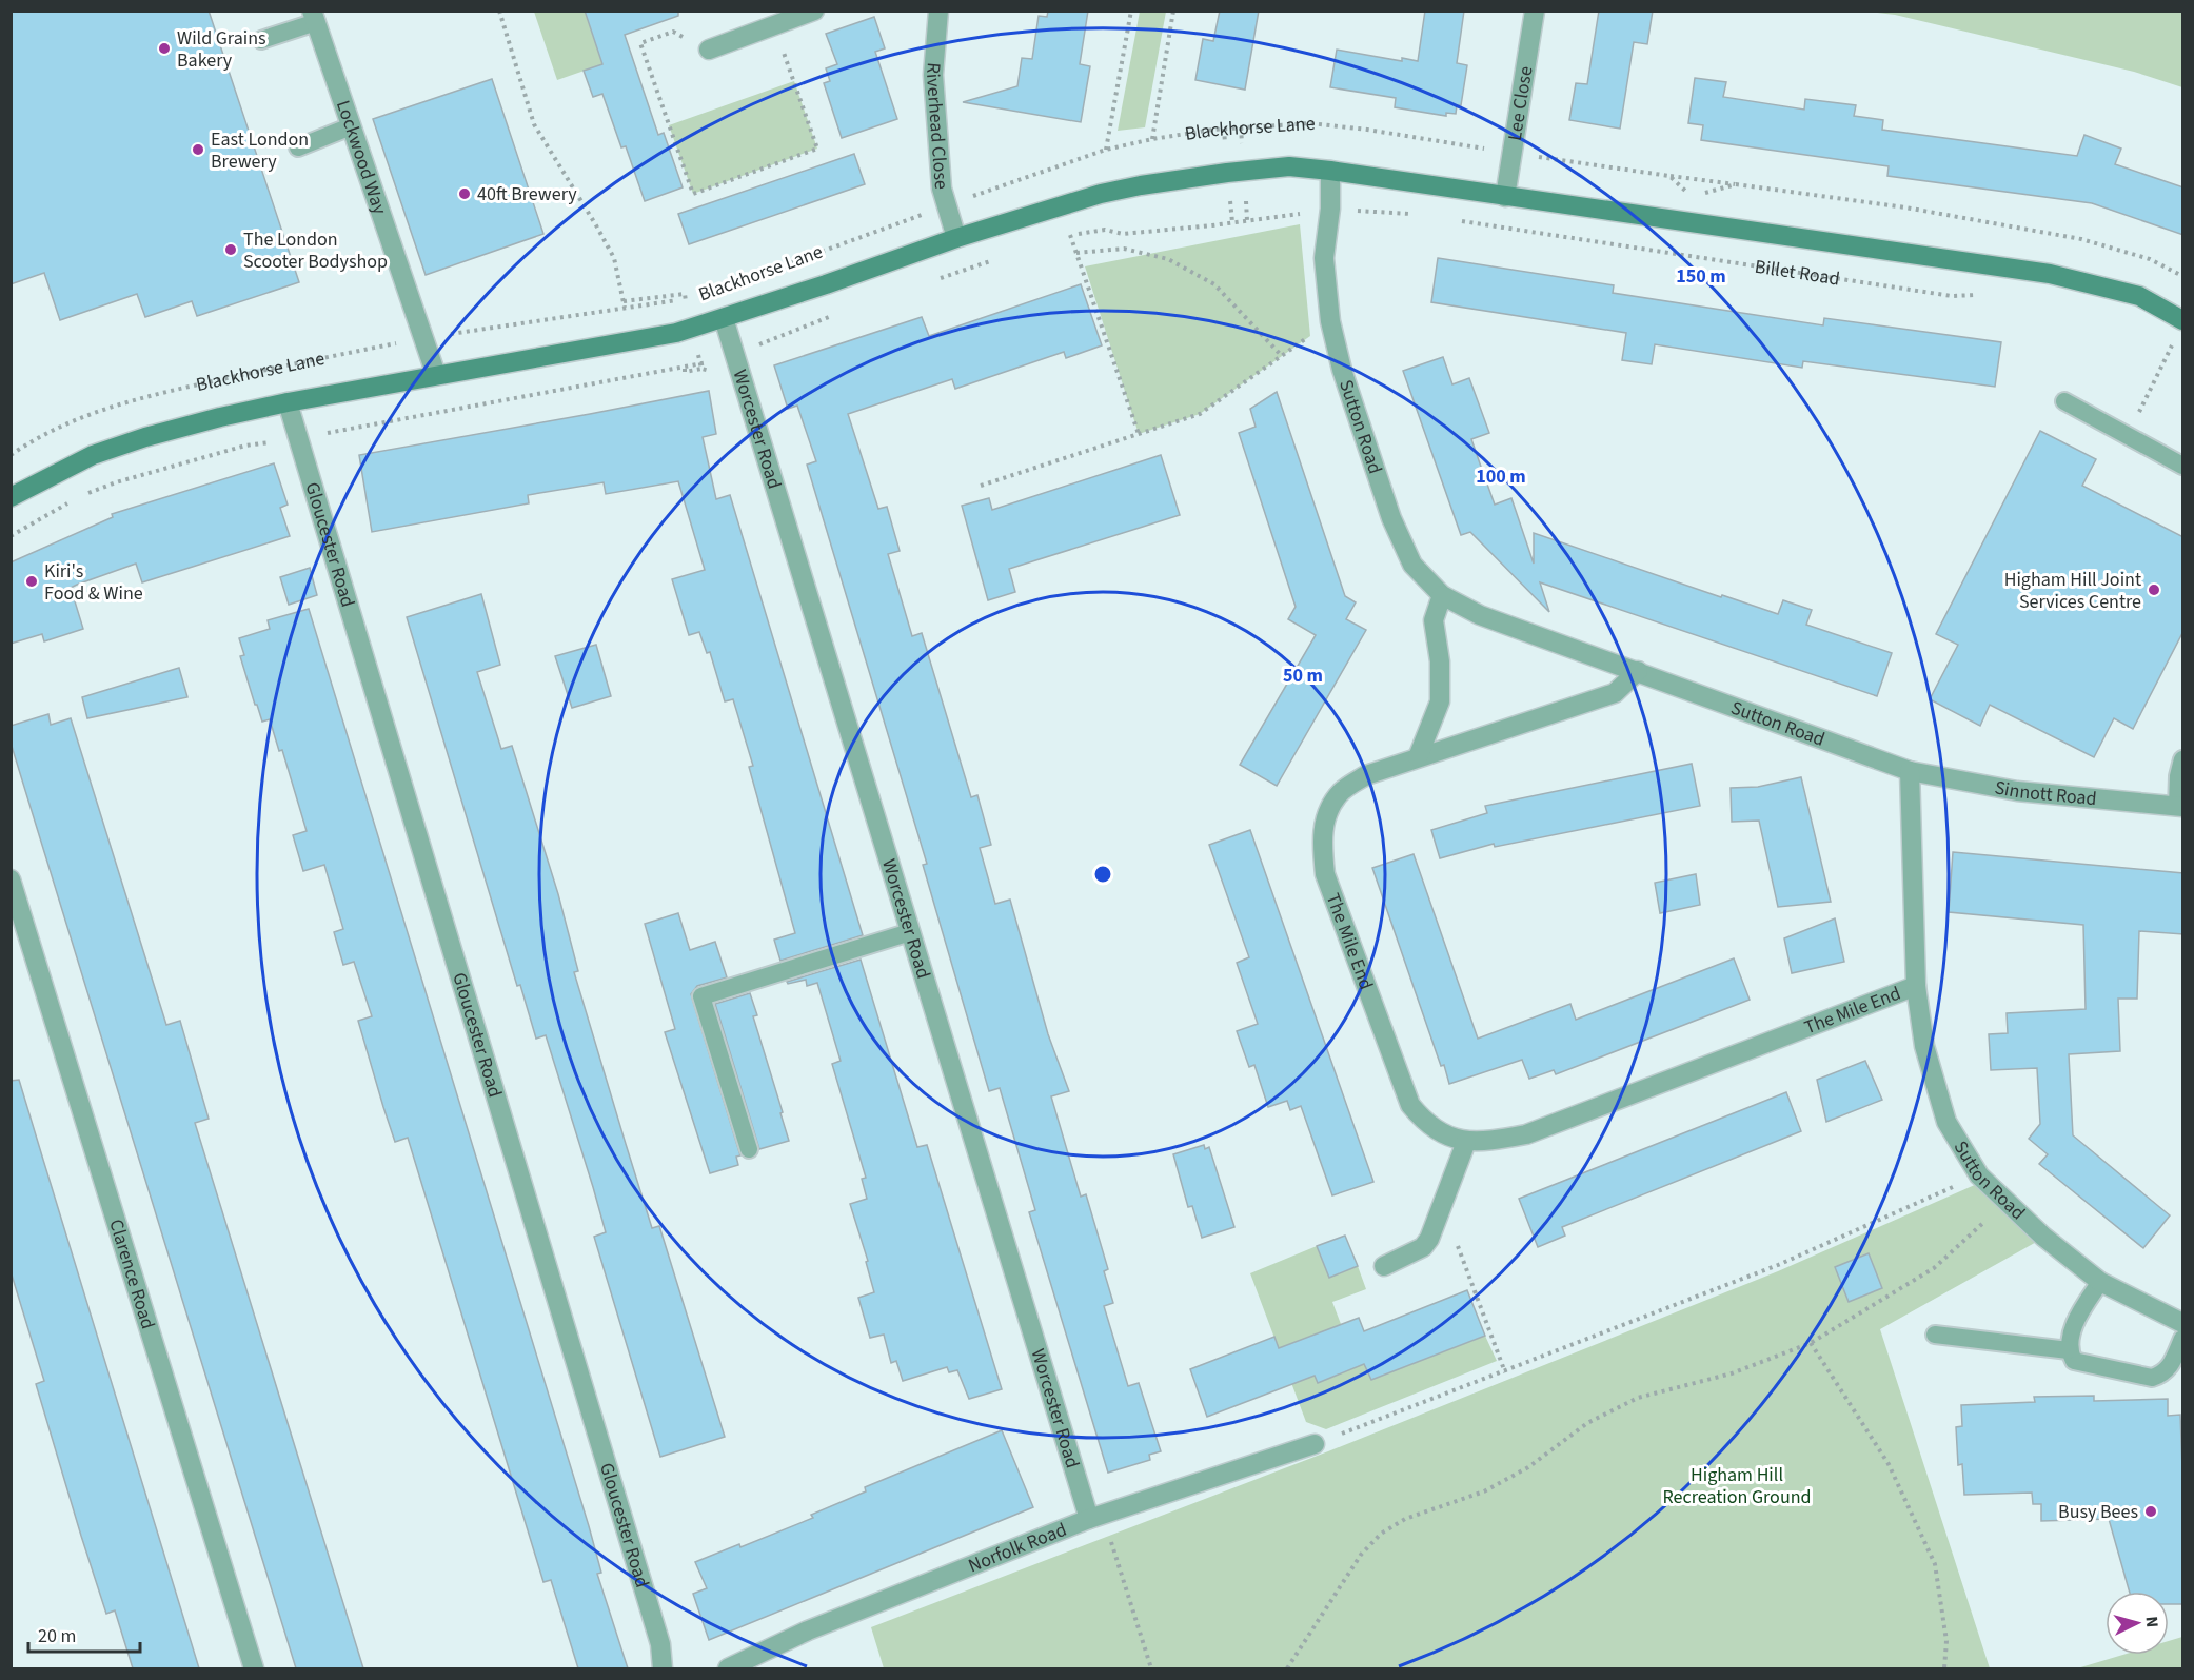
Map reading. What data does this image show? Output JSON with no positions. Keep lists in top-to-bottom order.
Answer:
{
  "streets": {
    "main road": ["Blackhorse Lane", "Billet Road"],
    "street": [
      "Lee Close",
      "Riverhead Close",
      "Lockwood Way",
      "Sutton Road",
      "Worcester Road",
      "Gloucester Road",
      "Sinnott Road",
      "The Mile End",
      "Clarence Road",
      "Norfolk Road"
    ]
  },
  "crossings": [
    ["Lee Close", "Blackhorse Lane"],
    ["Lee Close", "Billet Road"],
    ["Riverhead Close", "Blackhorse Lane"],
    ["Blackhorse Lane", "Lockwood Way"],
    ["Blackhorse Lane", "Billet Road"],
    ["Blackhorse Lane", "Sutton Road"],
    ["Blackhorse Lane", "Worcester Road"],
    ["Blackhorse Lane", "Gloucester Road"],
    ["Sutton Road", "Sinnott Road"],
    ["Sutton Road", "The Mile End"],
    ["Worcester Road", "Norfolk Road"]
  ],
  "parks": ["Higham Hill Recreation Ground"],
  "places": [
    "Wild Grains Bakery",
    "East London Brewery",
    "40ft Brewery",
    "The London Scooter Bodyshop",
    "Kiri's Food & Wine",
    "Higham Hill Joint Services Centre",
    "Busy Bees"
  ],
  "scale_bar": "20 m",
  "north": "right",
  "rings": ["150 m", "100 m", "50 m"]
}
